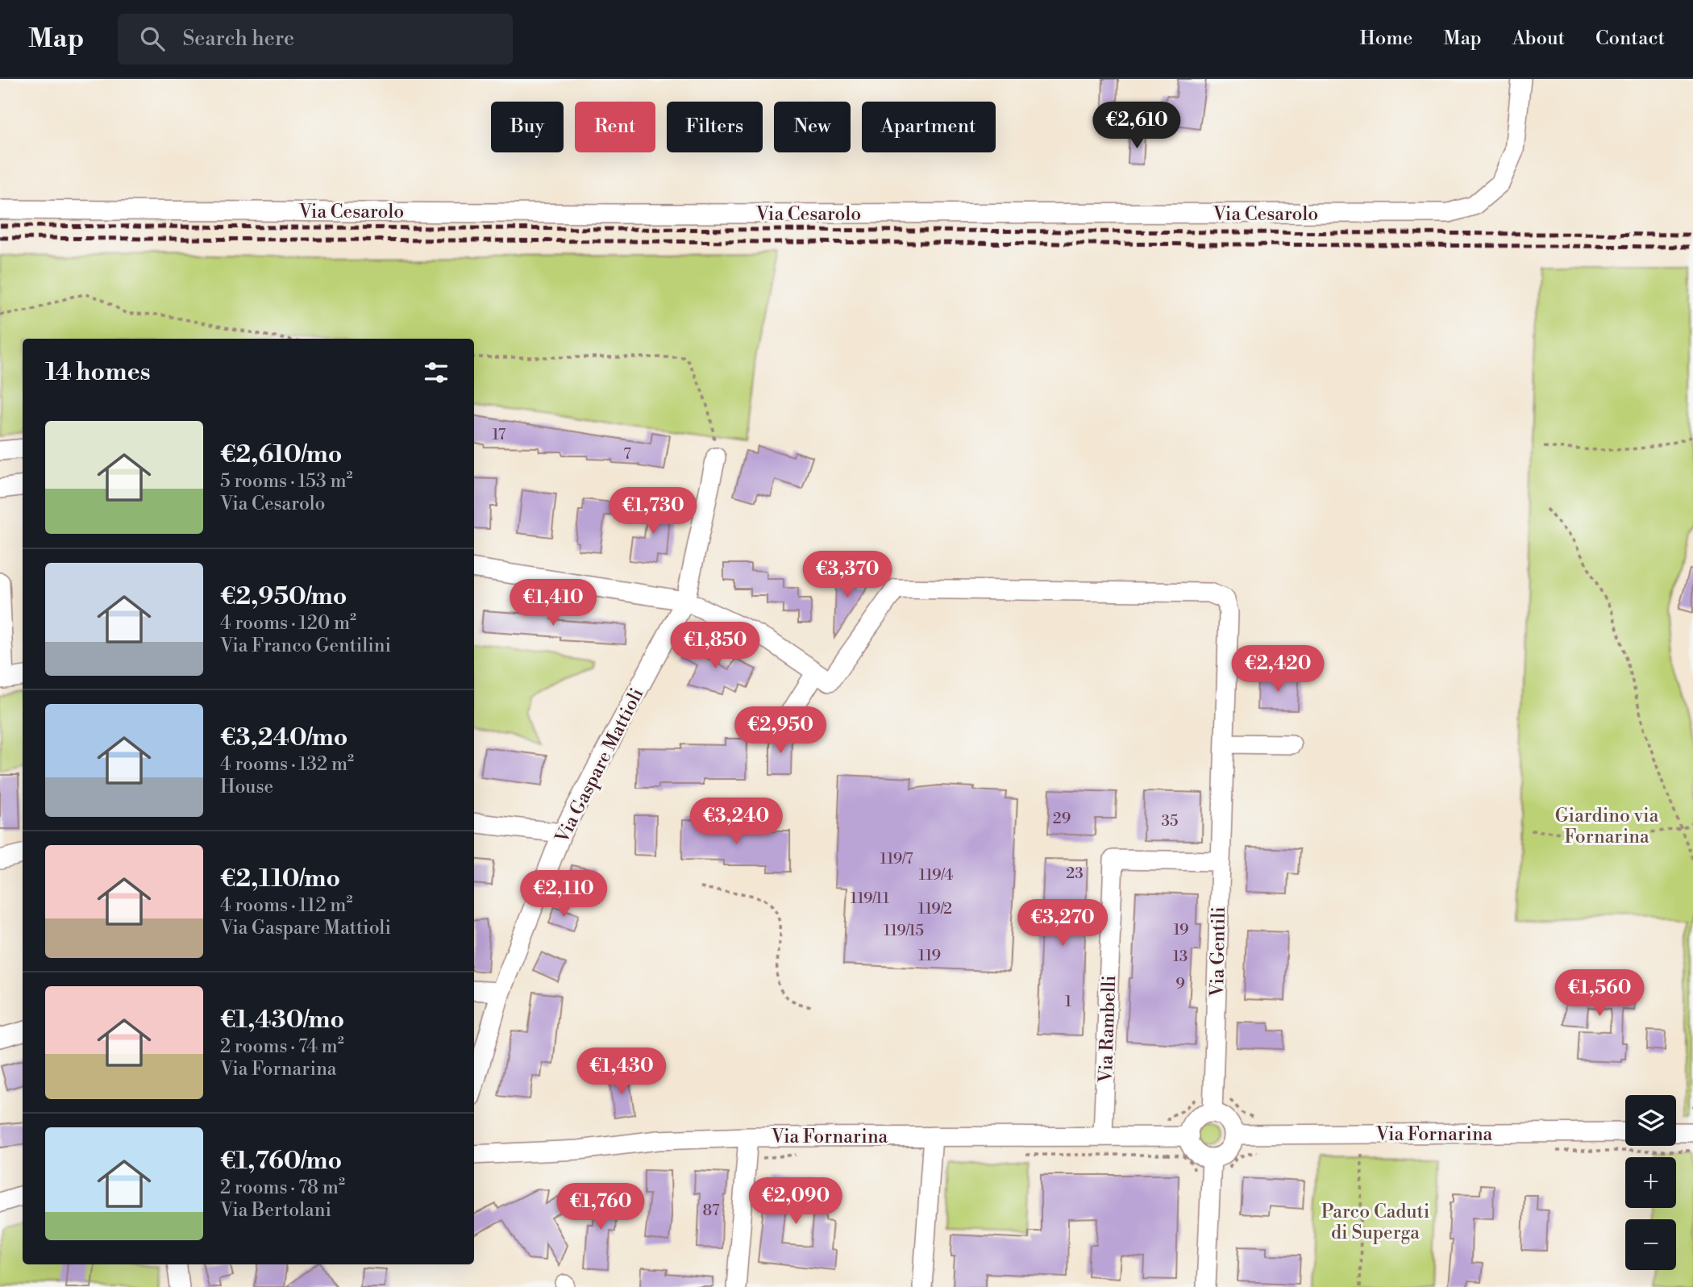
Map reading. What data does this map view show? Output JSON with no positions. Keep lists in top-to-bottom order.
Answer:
{
  "streets": {
    "street": [
      "Via Cesarolo",
      "Via Gaspare Mattioli",
      "Via Gentili",
      "Via Rambelli",
      "Via Fornarina"
    ]
  },
  "crossings": [
    ["Via Gentili", "Via Rambelli"],
    ["Via Gentili", "Via Fornarina"],
    ["Via Rambelli", "Via Fornarina"]
  ],
  "parks": ["Giardino via Fornarina", "Parco Caduti di Superga"],
  "house_numbers": [
    "17",
    "7",
    "29",
    "35",
    "119/7",
    "23",
    "119/4",
    "119/11",
    "119/2",
    "19",
    "119/15",
    "119",
    "13",
    "9",
    "1",
    "87"
  ],
  "page": {
    "header": "Map",
    "search": "Search here",
    "nav": [
      "Home",
      "Map",
      "About",
      "Contact"
    ],
    "price": [
      "€2,610",
      "€1,730",
      "€3,370",
      "€1,410",
      "€1,850",
      "€2,420",
      "€2,950",
      "€3,240",
      "€2,110",
      "€3,270",
      "€1,560",
      "€1,430",
      "€2,090",
      "€1,760"
    ],
    "chip": [
      "Buy",
      "Rent",
      "Filters",
      "New",
      "Apartment"
    ],
    "heading": "14 homes",
    "list": [
      {
        "name": "€2,610/mo",
        "note": "5 rooms · 153 m² · Via Cesarolo"
      },
      {
        "name": "€2,950/mo",
        "note": "4 rooms · 120 m² · Via Franco Gentilini"
      },
      {
        "name": "€3,240/mo",
        "note": "4 rooms · 132 m² · House"
      },
      {
        "name": "€2,110/mo",
        "note": "4 rooms · 112 m² · Via Gaspare Mattioli"
      },
      {
        "name": "€1,430/mo",
        "note": "2 rooms · 74 m² · Via Fornarina"
      },
      {
        "name": "€1,760/mo",
        "note": "2 rooms · 78 m² · Via Bertolani"
      }
    ],
    "map_buttons": ["+", "−"]
  }
}
